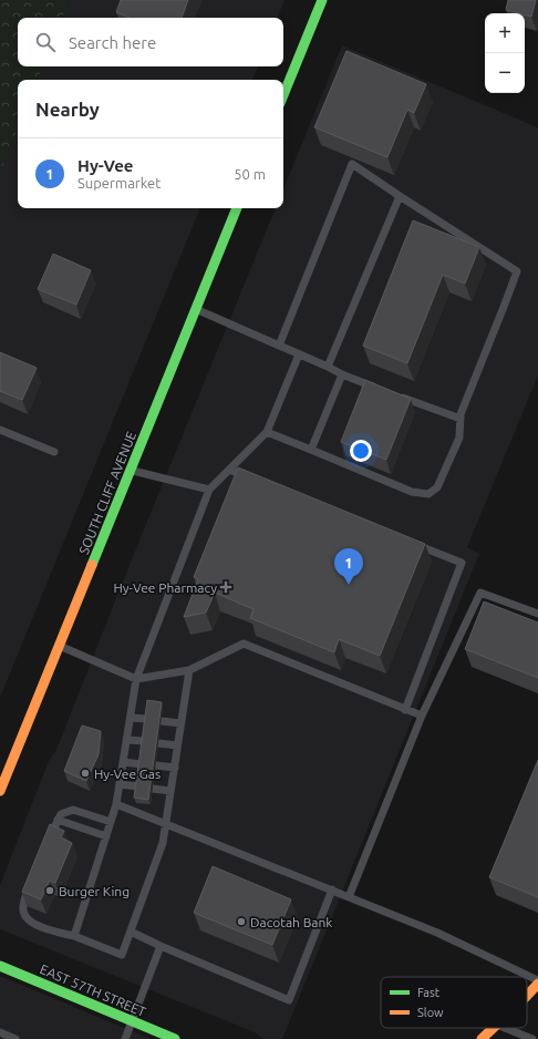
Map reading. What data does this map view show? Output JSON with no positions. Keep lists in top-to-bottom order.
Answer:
{
  "streets": {
    "main road": ["SOUTH CLIFF AVENUE", "EAST 57TH STREET"]
  },
  "places": {
    "health": ["Hy-Vee Pharmacy"],
    "other": ["Hy-Vee Gas", "Burger King", "Dacotah Bank"]
  },
  "legend": ["Fast", "Slow"],
  "page": {
    "map_buttons": ["+", "−"],
    "search": "Search here",
    "heading": "Nearby",
    "list": [
      {
        "mark": "1",
        "name": "Hy-Vee",
        "note": "Supermarket",
        "value": "50 m"
      }
    ],
    "pins": "1"
  }
}
